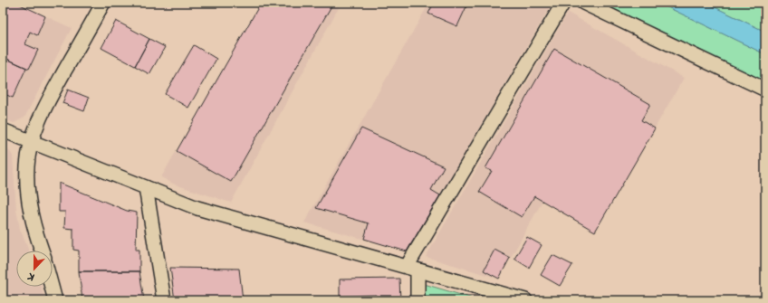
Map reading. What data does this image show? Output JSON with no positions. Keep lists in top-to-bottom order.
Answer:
{
  "north": "bottom"
}
